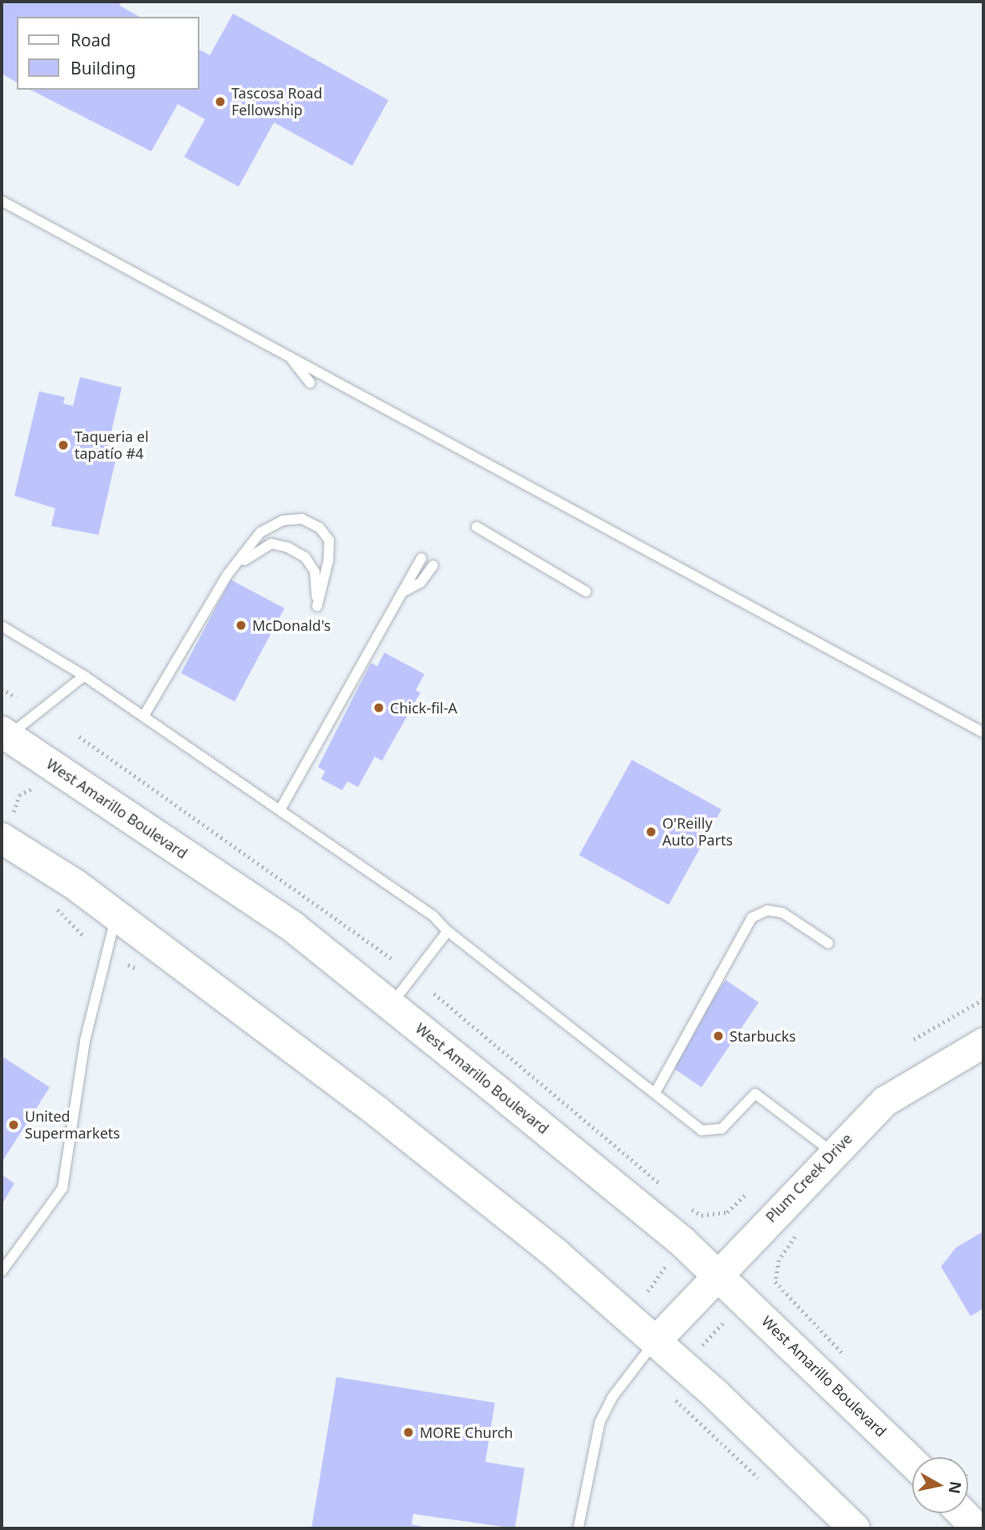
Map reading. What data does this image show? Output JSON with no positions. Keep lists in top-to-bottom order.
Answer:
{
  "streets": {
    "highway": ["West Amarillo Boulevard"],
    "street": ["Plum Creek Drive"]
  },
  "crossings": [
    ["West Amarillo Boulevard", "Plum Creek Drive"]
  ],
  "places": [
    "Tascosa Road Fellowship",
    "Taqueria el tapatío #4",
    "McDonald's",
    "Chick-fil-A",
    "O'Reilly Auto Parts",
    "Starbucks",
    "United Supermarkets",
    "MORE Church"
  ],
  "legend": ["Road", "Building"],
  "north": "right"
}
